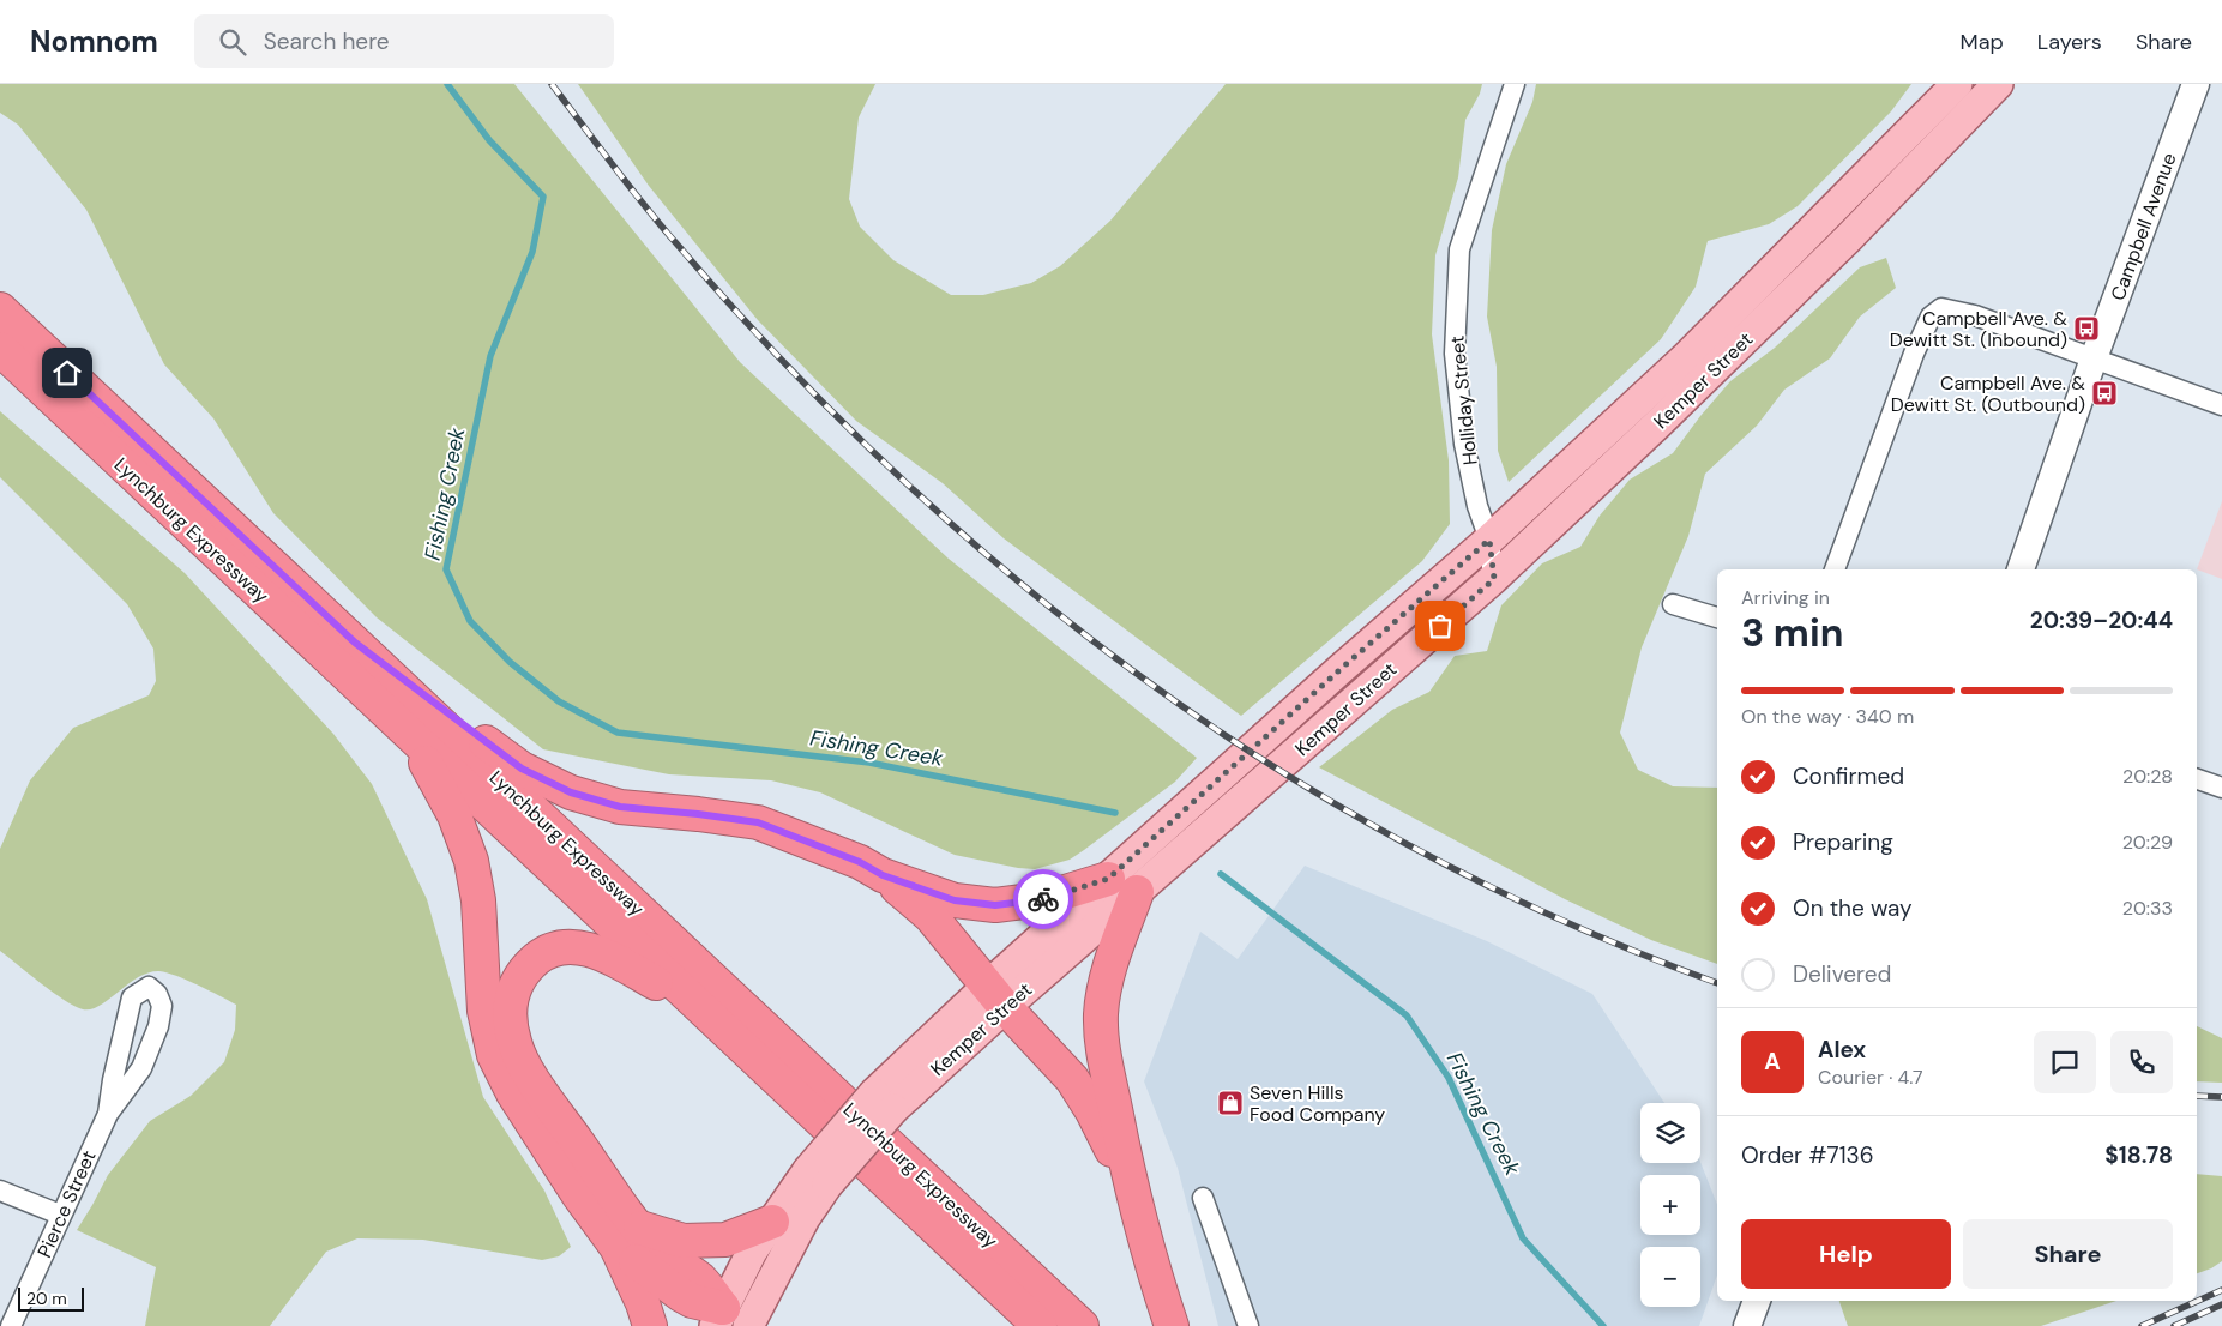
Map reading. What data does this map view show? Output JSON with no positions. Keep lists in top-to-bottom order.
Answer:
{
  "streets": {
    "highway": ["Lynchburg Expressway"],
    "main road": ["Campbell Avenue", "Kemper Street"],
    "street": ["Holliday Street", "Pierce Street"]
  },
  "crossings": [
    ["Kemper Street", "Holliday Street"]
  ],
  "water": ["Fishing Creek"],
  "places": {
    "bus stop": ["Campbell Ave. & Dewitt St. (Inbound)", "Campbell Ave. & Dewitt St. (Outbound)"],
    "shop": ["Seven Hills Food Company"]
  },
  "scale_bar": "20 m",
  "page": {
    "header": "Nomnom",
    "search": "Search here",
    "nav": ["Map", "Layers", "Share"],
    "heading": ["3 min", "Arriving in", "20:39–20:44"],
    "panel": [
      "Alex",
      "Courier · 4.7",
      "Order #7136",
      "$18.78"
    ],
    "bar": "On the way · 340 m",
    "list": [
      ["Confirmed", "20:28"],
      ["Preparing", "20:29"],
      ["On the way", "20:33"],
      "Delivered"
    ],
    "round": "A",
    "map_buttons": ["+", "−"],
    "buttons": ["Help", "Share"],
    "scale": "20 m"
  }
}
